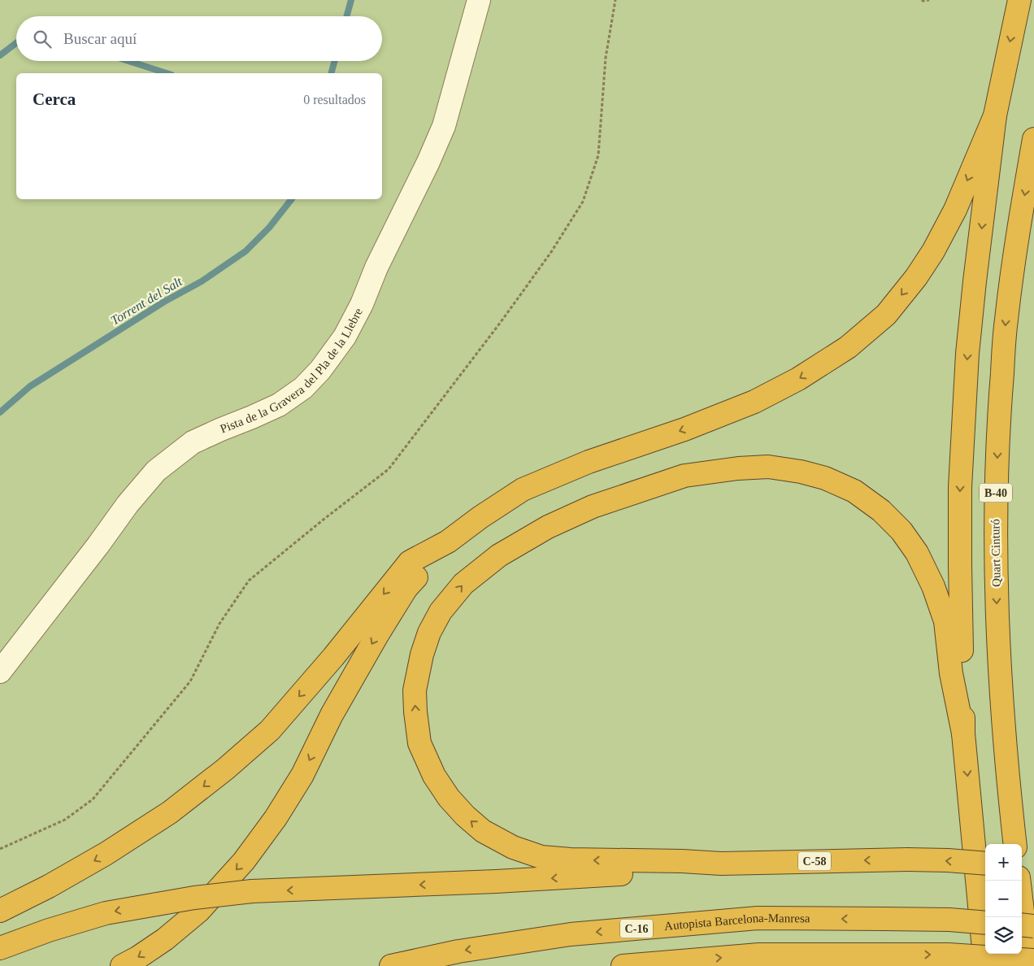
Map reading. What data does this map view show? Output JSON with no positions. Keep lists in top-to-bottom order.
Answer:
{
  "streets": {
    "highway": [
      "B-40",
      "Quart Cinturó",
      "C-58",
      "Autopista Barcelona-Manresa",
      "C-16"
    ],
    "street": ["Pista de la Gravera del Pla de la Llebre"]
  },
  "water": ["Torrent del Salt"],
  "page": {
    "search": "Buscar aquí",
    "heading": ["Cerca", "0 resultados"],
    "map_buttons": ["+", "−"]
  }
}
